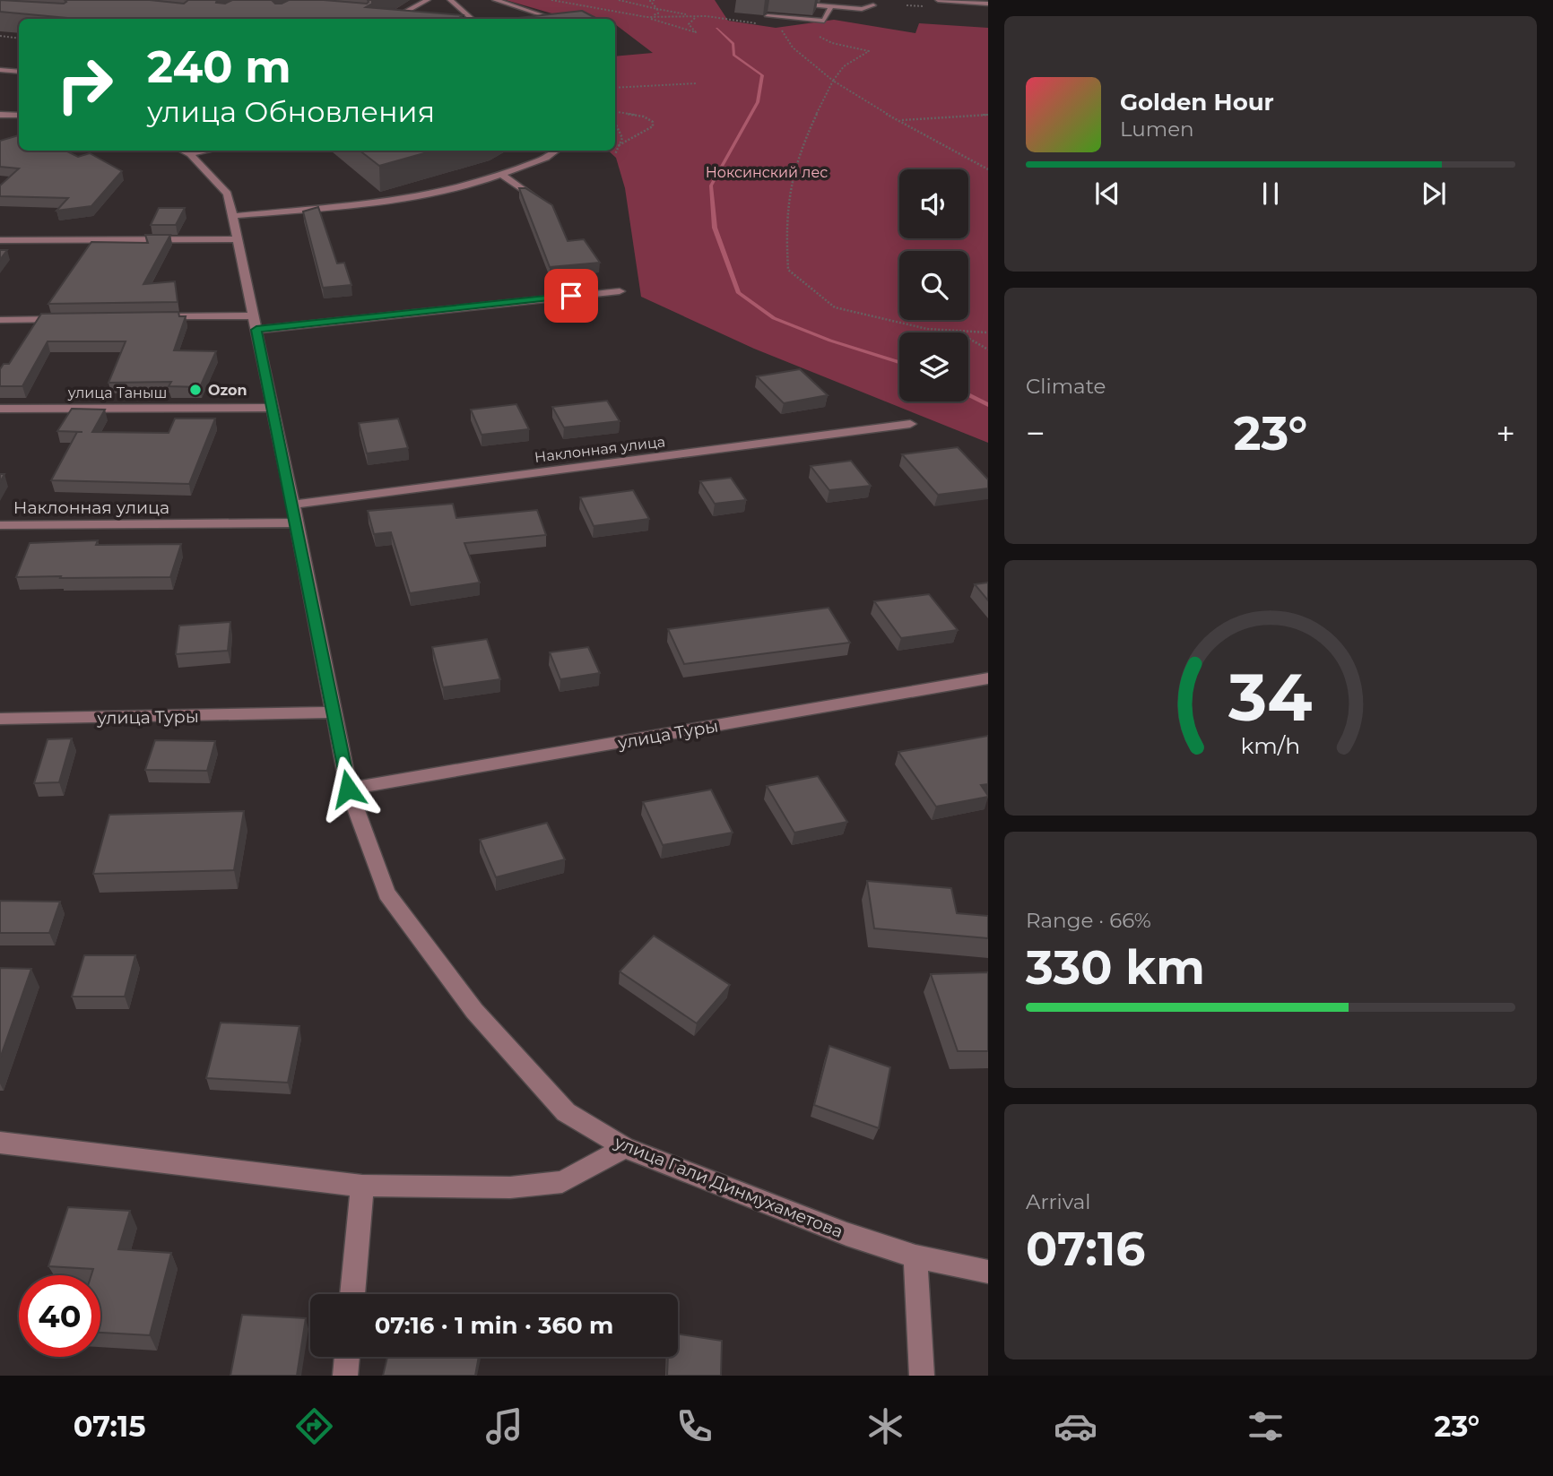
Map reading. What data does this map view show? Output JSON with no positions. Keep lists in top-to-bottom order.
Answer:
{
  "streets": {
    "street": [
      "улица Таныш",
      "Наклонная улица",
      "улица Туры",
      "улица Гали Динмухаметова"
    ]
  },
  "crossings": [
    ["улица Таныш", "улица Гали Динмухаметова"],
    ["Наклонная улица", "улица Гали Динмухаметова"],
    ["улица Туры", "улица Гали Динмухаметова"]
  ],
  "parks": ["Ноксинский лес"],
  "places": ["Ozon"],
  "page": {
    "turn": ["240 m", "улица Обновления"],
    "song": ["Golden Hour", "Lumen"],
    "tile": [
      "Climate",
      ["Range · 66%", "330 km"],
      ["Arrival", "07:16"]
    ],
    "heat": ["−", "23°", "+"],
    "limit": "40",
    "trip": "07:16 · 1 min · 360 m",
    "tabs": ["07:15", "23°"],
    "gauge": ["34", "km/h"]
  }
}
